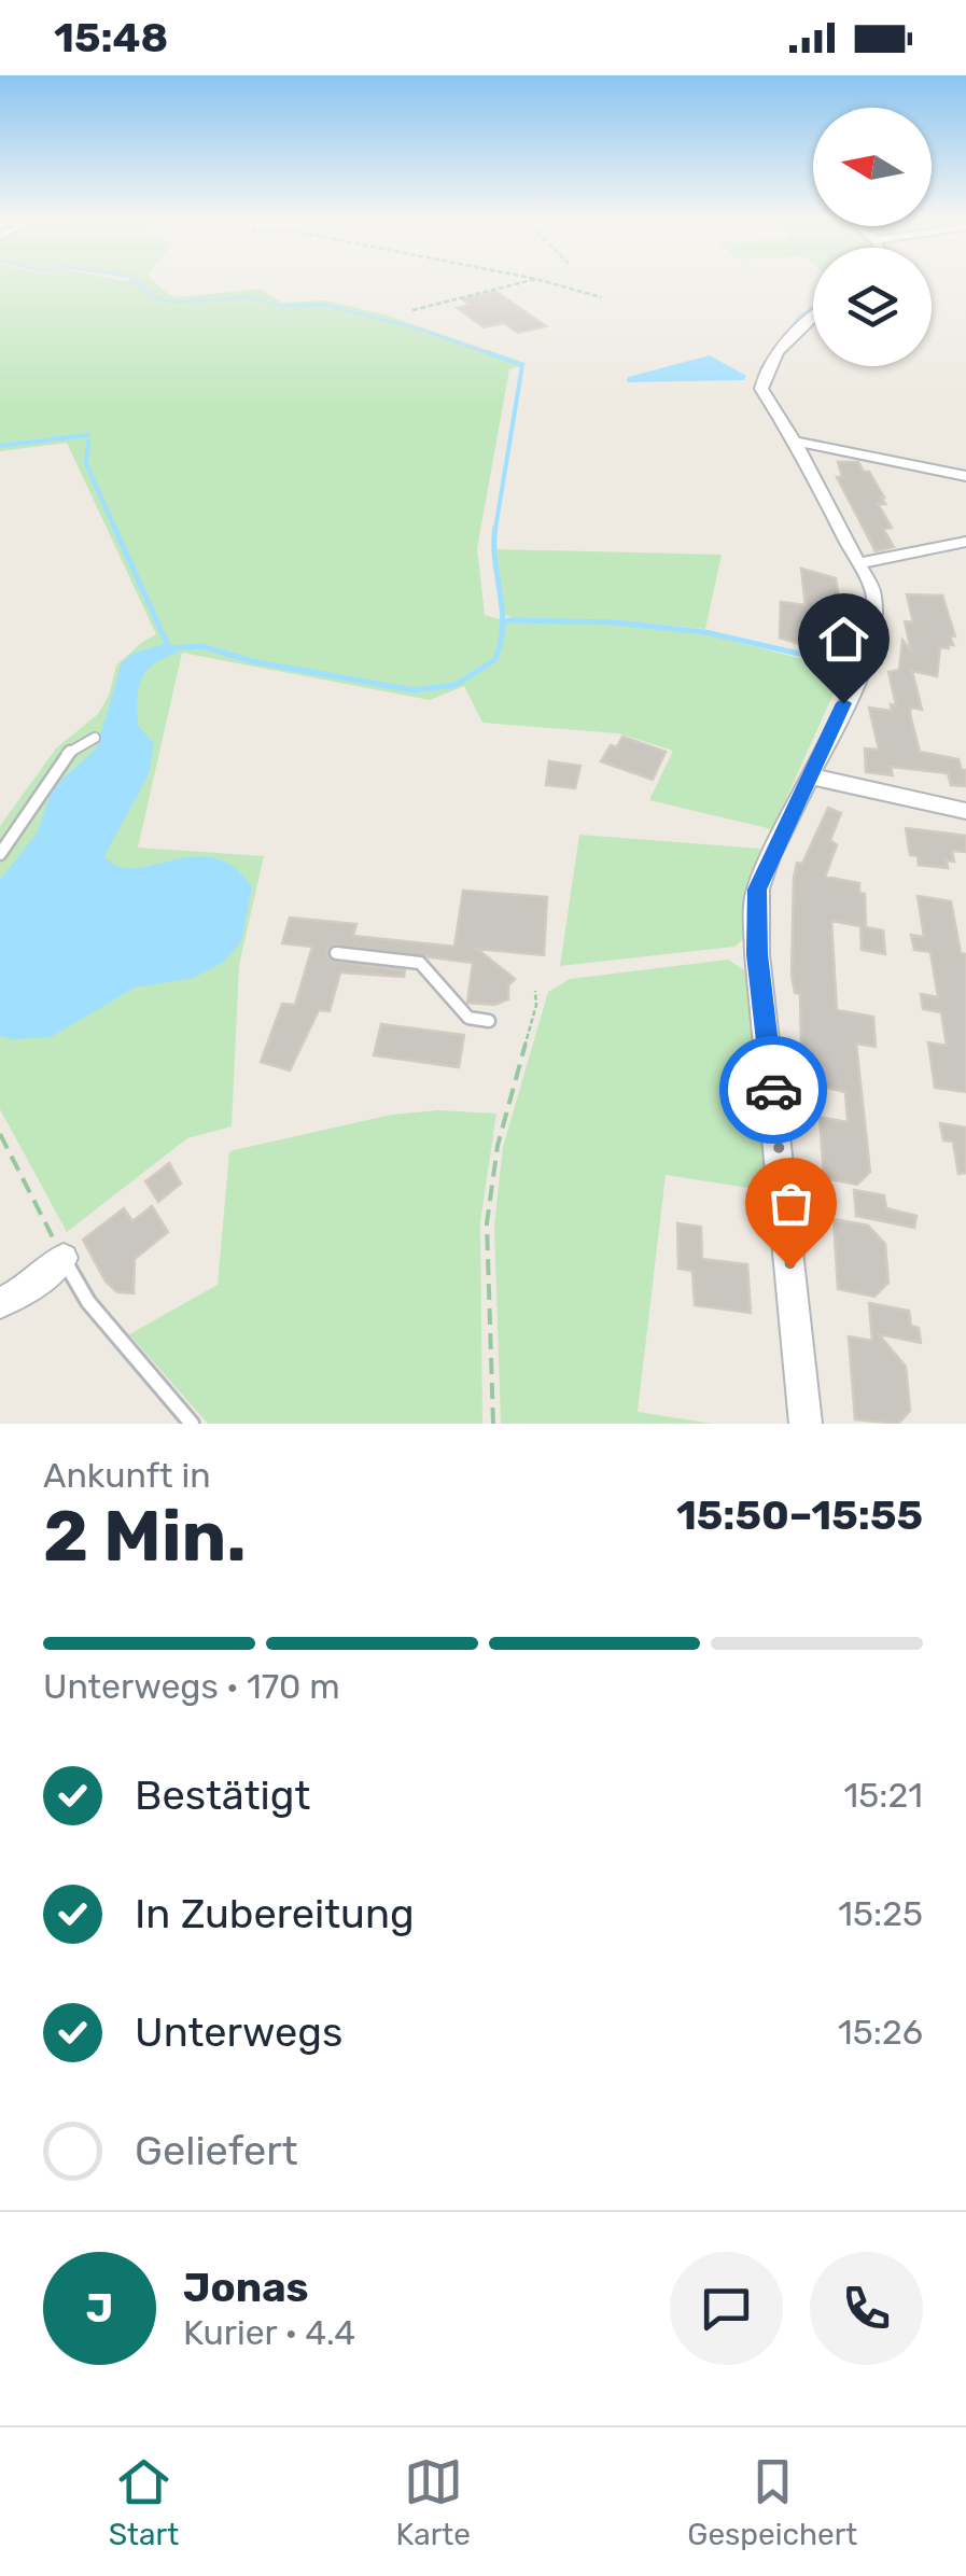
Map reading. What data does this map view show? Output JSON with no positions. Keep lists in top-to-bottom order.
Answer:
{
  "north": "left",
  "page": {
    "status": "15:48",
    "heading": ["2 Min.", "Ankunft in", "15:50–15:55"],
    "panel": ["Jonas", "Kurier · 4.4"],
    "bar": "Unterwegs · 170 m",
    "list": [
      ["Bestätigt", "15:21"],
      ["In Zubereitung", "15:25"],
      ["Unterwegs", "15:26"],
      "Geliefert"
    ],
    "round": "J",
    "tabs": ["Start", "Karte", "Gespeichert"]
  }
}
